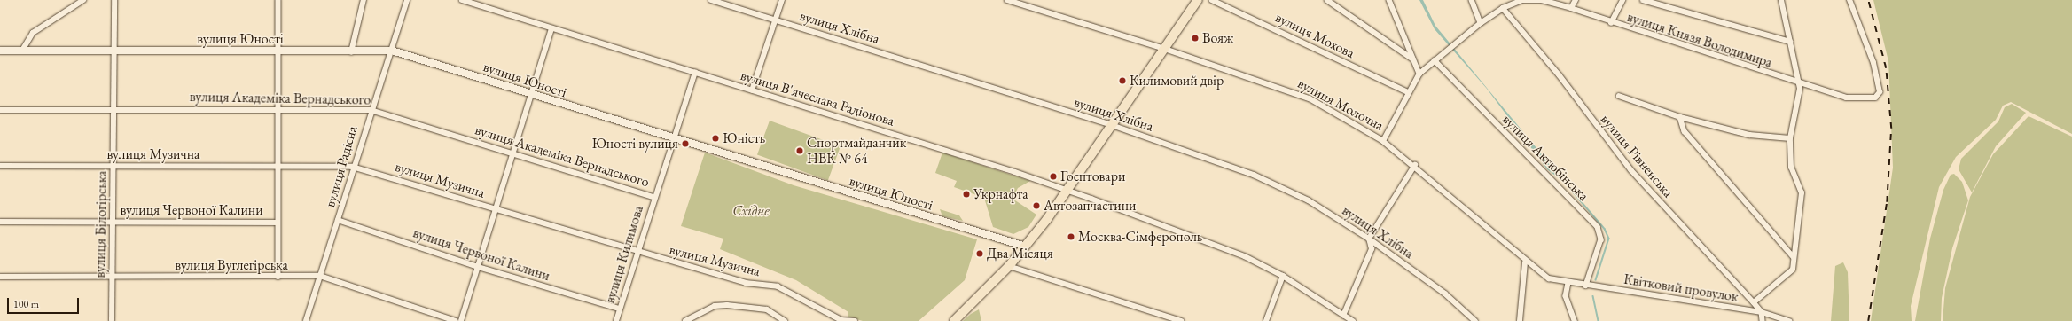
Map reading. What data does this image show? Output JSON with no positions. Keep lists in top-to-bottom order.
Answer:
{
  "streets": {
    "street": [
      "вулиця Хлібна",
      "вулиця Мохова",
      "вулиця Юності",
      "вулиця Князя Володимира",
      "вулиця Академіка Вернадського",
      "вулиця В'ячеслава Радіонова",
      "вулиця Молочна",
      "вулиця Музична",
      "вулиця Рівненська",
      "вулиця Актюбінська",
      "вулиця Радісна",
      "вулиця Червоної Калини",
      "вулиця Білогірська",
      "вулиця Килимова",
      "вулиця Вуглегірська",
      "Квітковий провулок"
    ]
  },
  "crossings": [
    ["вулиця Юності", "вулиця Радісна"],
    ["вулиця Юності", "вулиця Білогірська"],
    ["вулиця Юності", "вулиця Килимова"],
    ["вулиця Князя Володимира", "вулиця Рівненська"],
    ["вулиця Князя Володимира", "вулиця Актюбінська"],
    ["вулиця Академіка Вернадського", "вулиця Радісна"],
    ["вулиця Академіка Вернадського", "вулиця Білогірська"],
    ["вулиця Академіка Вернадського", "вулиця Килимова"],
    ["вулиця В'ячеслава Радіонова", "вулиця Килимова"],
    ["вулиця Молочна", "Квітковий провулок"],
    ["вулиця Музична", "вулиця Радісна"],
    ["вулиця Музична", "вулиця Білогірська"],
    ["вулиця Музична", "вулиця Килимова"],
    ["вулиця Рівненська", "Квітковий провулок"],
    ["вулиця Актюбінська", "Квітковий провулок"],
    ["вулиця Радісна", "вулиця Червоної Калини"],
    ["вулиця Радісна", "вулиця Вуглегірська"],
    ["вулиця Червоної Калини", "вулиця Білогірська"],
    ["вулиця Червоної Калини", "вулиця Килимова"],
    ["вулиця Білогірська", "вулиця Вуглегірська"]
  ],
  "parks": ["Східне"],
  "places": [
    "Вояж",
    "Килимовий двір",
    "Юність",
    "Юності вулиця",
    "Спортмайданчик НВК № 64",
    "Госптовари",
    "Укрнафта",
    "Автозапчастини",
    "Москва-Сімферополь",
    "Два Місяця"
  ],
  "scale_bar": "100 m"
}
